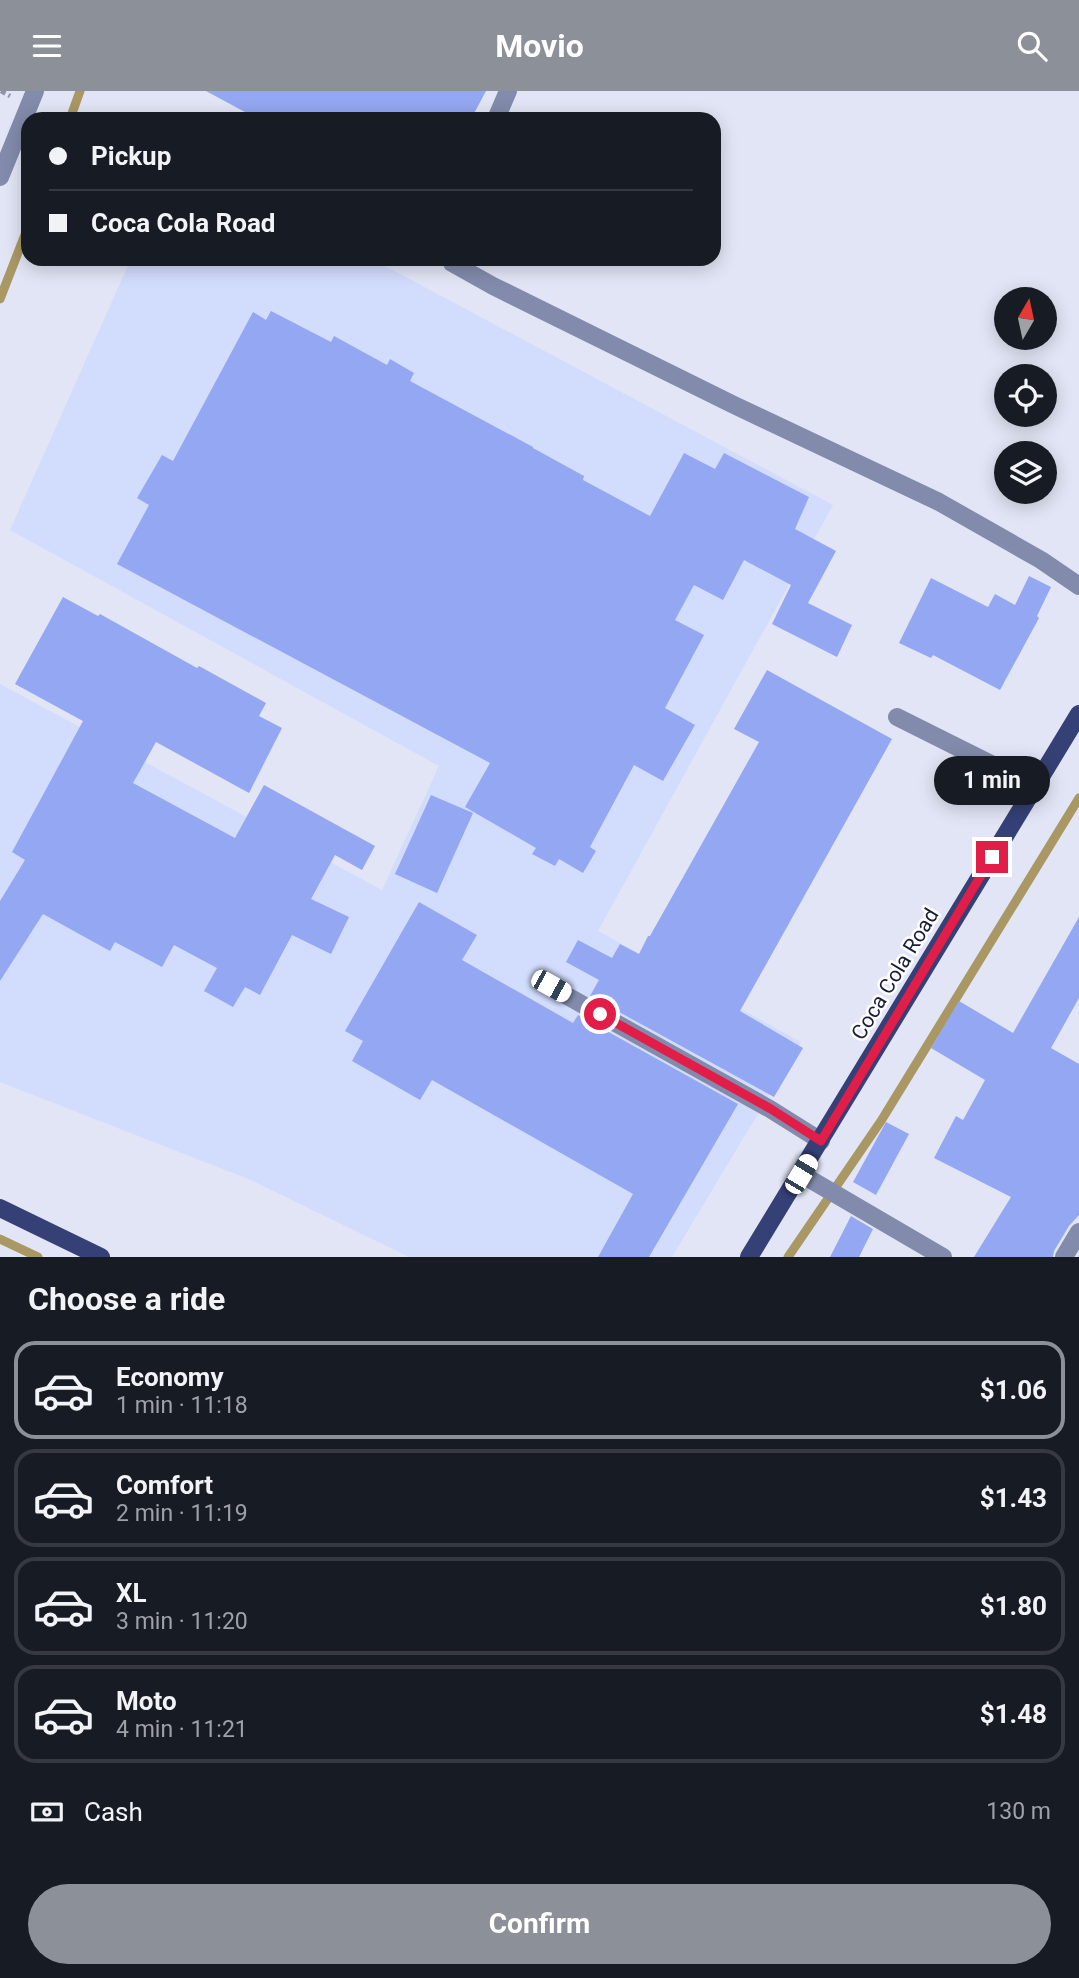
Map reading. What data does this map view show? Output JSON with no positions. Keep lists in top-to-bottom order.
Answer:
{
  "streets": {
    "main road": ["Coca Cola Road"]
  },
  "north": "top",
  "page": {
    "header": "Movio",
    "banner": ["Pickup", "Coca Cola Road"],
    "bubble": "1 min",
    "heading": "Choose a ride",
    "list": [
      {
        "name": "Economy",
        "note": "1 min · 11:18",
        "value": "$1.06"
      },
      {
        "name": "Comfort",
        "note": "2 min · 11:19",
        "value": "$1.43"
      },
      {
        "name": "XL",
        "note": "3 min · 11:20",
        "value": "$1.80"
      },
      {
        "name": "Moto",
        "note": "4 min · 11:21",
        "value": "$1.48"
      }
    ],
    "pay": ["Cash", "130 m"],
    "buttons": "Confirm"
  }
}
